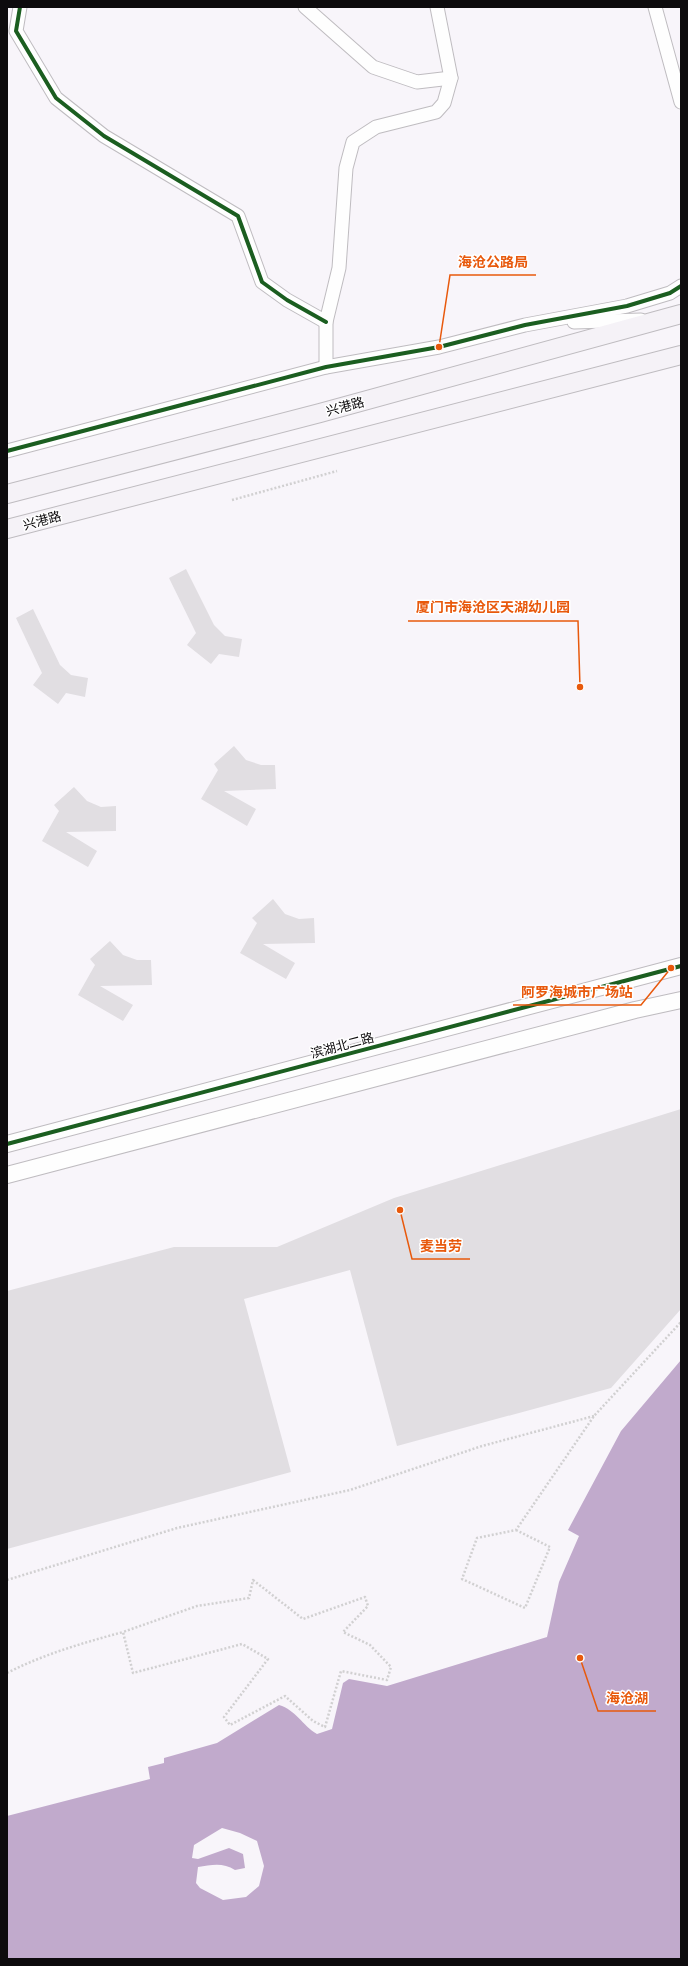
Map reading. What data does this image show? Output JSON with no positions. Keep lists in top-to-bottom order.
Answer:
{
  "streets": {
    "main road": ["兴港路"],
    "street": ["滨湖北二路"]
  },
  "places": [
    "海沧公路局",
    "厦门市海沧区天湖幼儿园",
    "阿罗海城市广场站",
    "麦当劳",
    "海沧湖"
  ]
}
